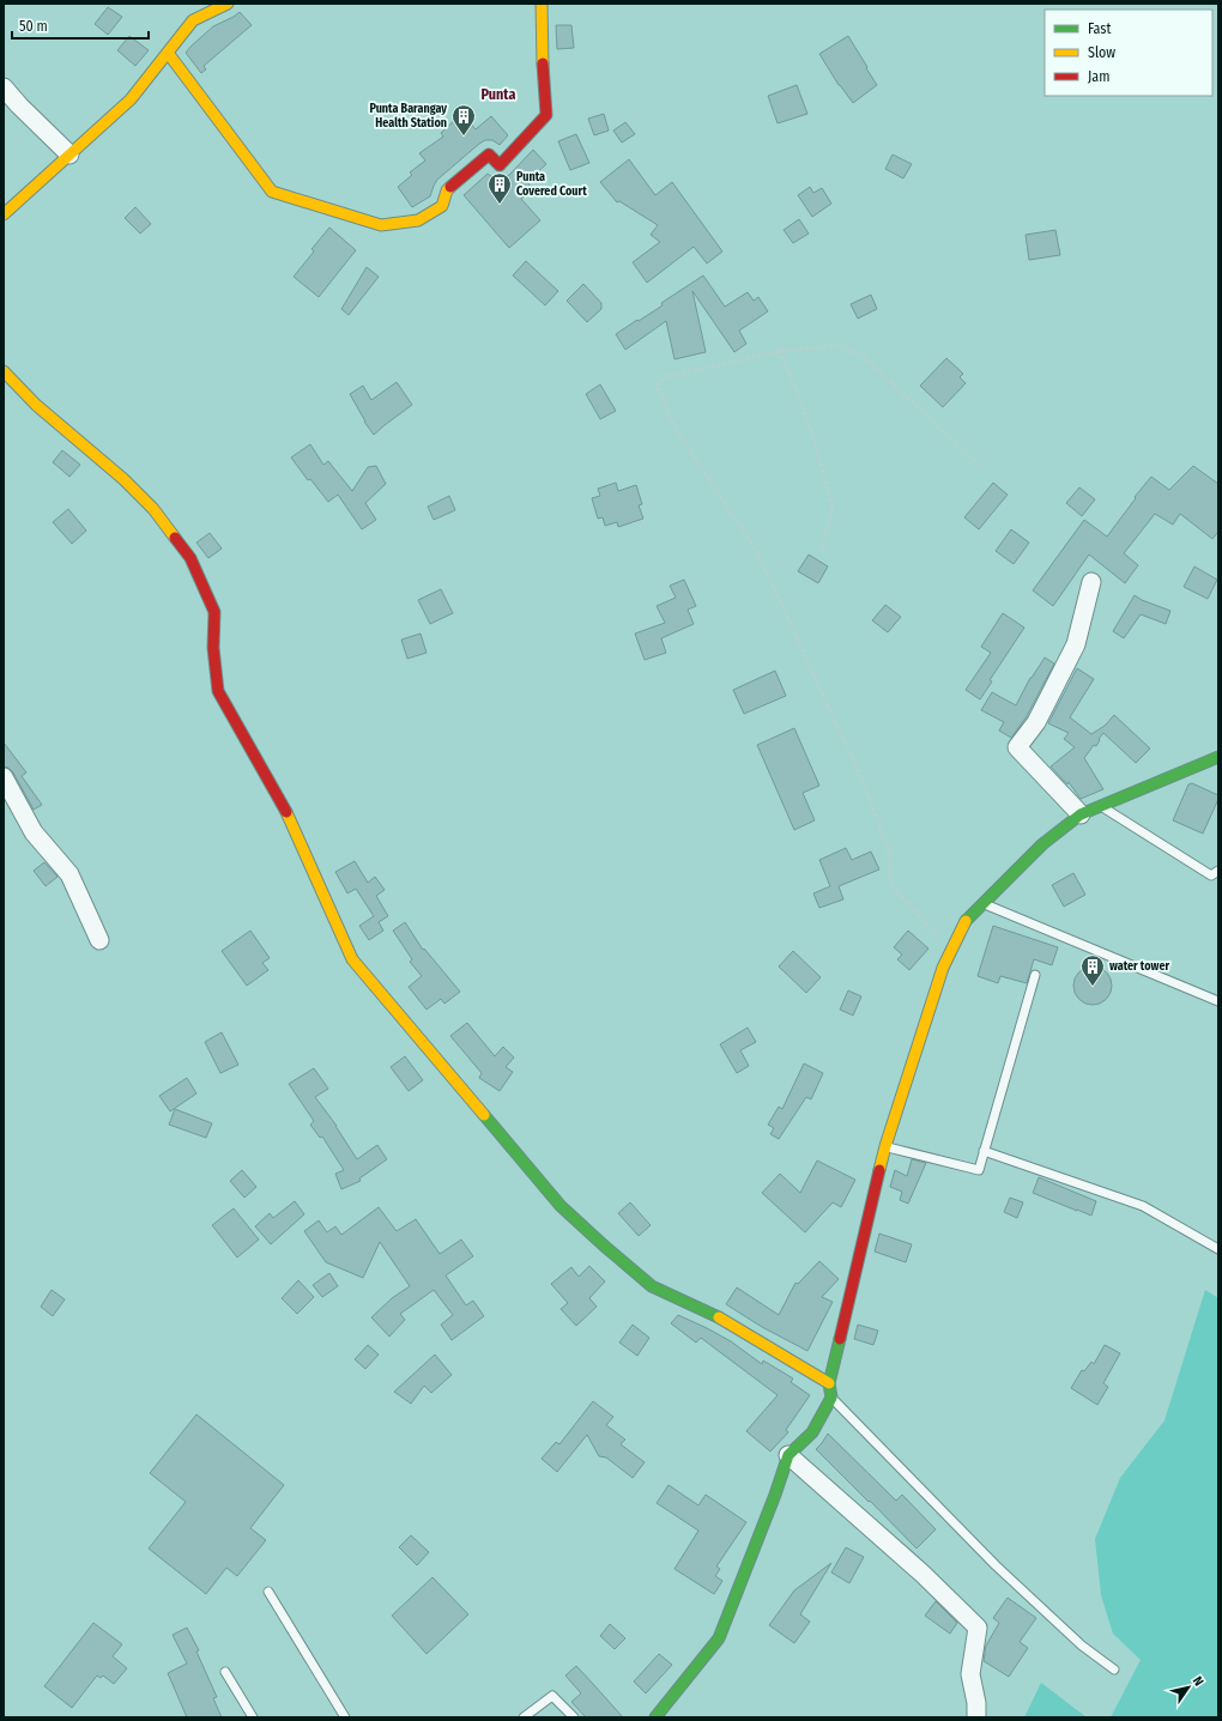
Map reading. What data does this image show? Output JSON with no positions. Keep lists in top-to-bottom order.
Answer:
{
  "districts": ["Punta"],
  "places": {
    "building": ["Punta Barangay Health Station", "Punta Covered Court", "water tower"]
  },
  "legend": ["Fast", "Slow", "Jam"],
  "scale_bar": "50 m",
  "north": "top right"
}
